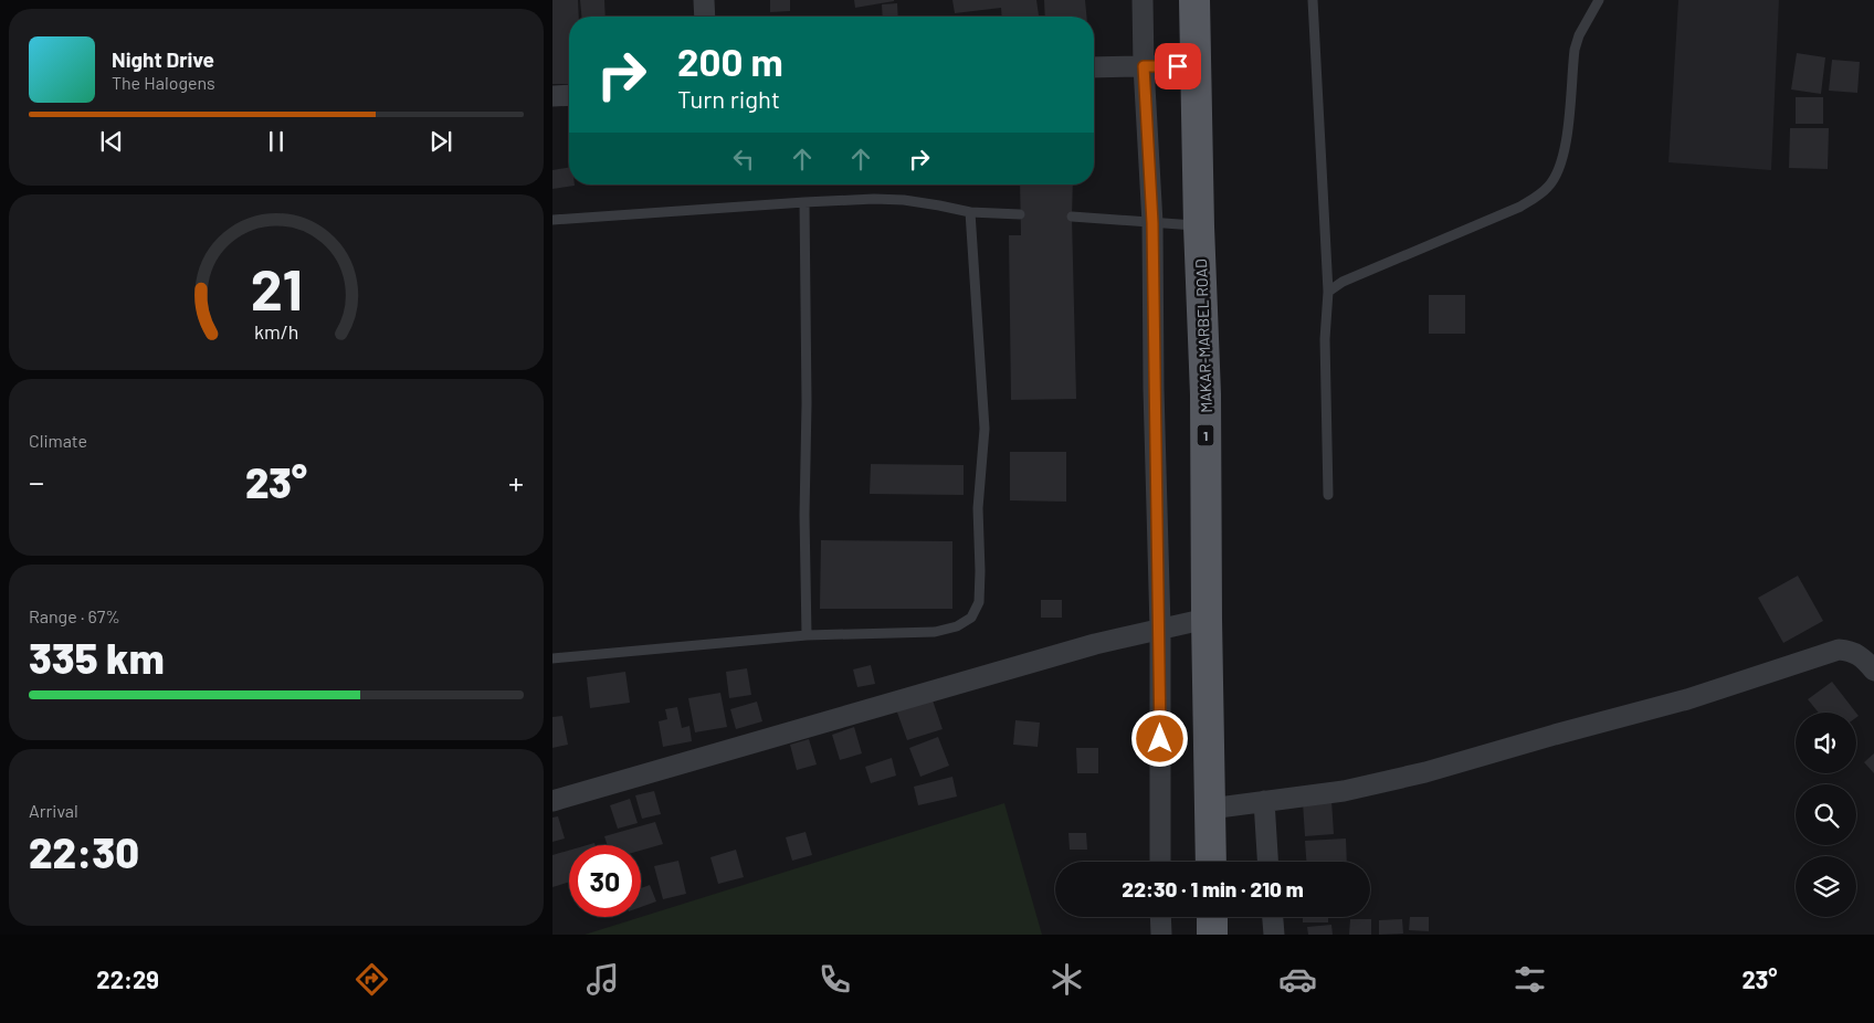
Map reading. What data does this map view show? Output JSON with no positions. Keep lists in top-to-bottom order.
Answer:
{
  "streets": {
    "main road": ["MAKAR-MARBEL ROAD", "1"]
  },
  "page": {
    "turn": ["200 m", "Turn right"],
    "song": ["Night Drive", "The Halogens"],
    "tile": [
      "Climate",
      ["Range · 67%", "335 km"],
      ["Arrival", "22:30"]
    ],
    "heat": ["−", "23°", "+"],
    "limit": "30",
    "trip": "22:30 · 1 min · 210 m",
    "tabs": ["22:29", "23°"],
    "gauge": ["21", "km/h"]
  }
}
